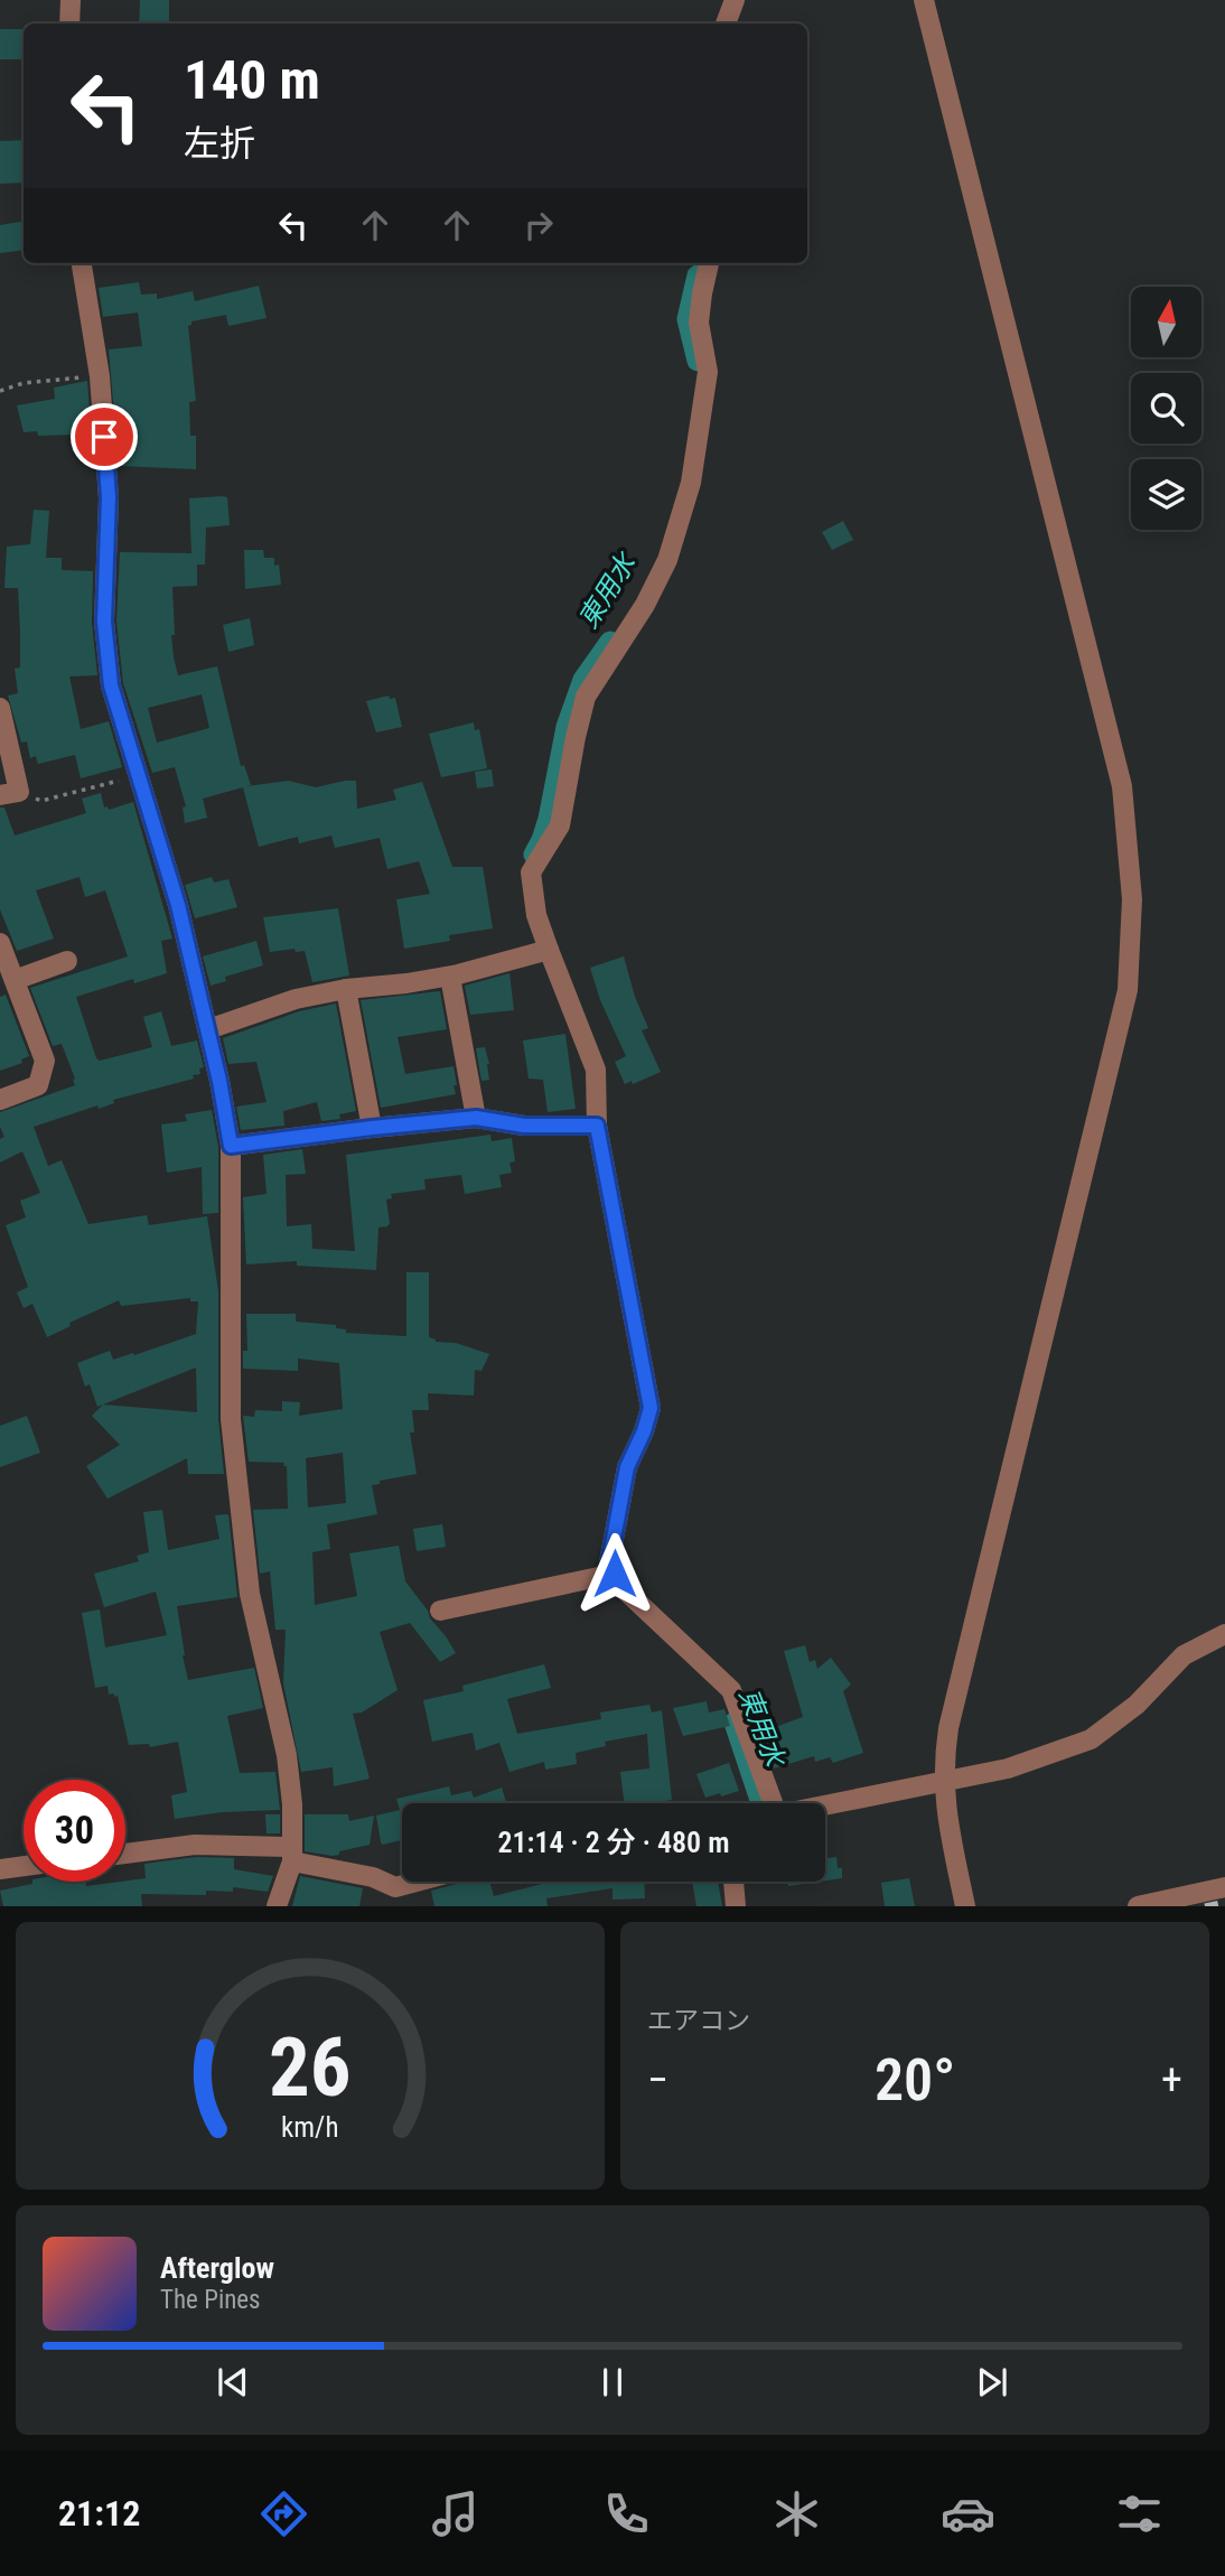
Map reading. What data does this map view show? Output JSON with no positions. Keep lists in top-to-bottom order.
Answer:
{
  "water": ["東用水"],
  "north": "top",
  "page": {
    "turn": ["140 m", "左折"],
    "limit": "30",
    "trip": "21:14 · 2 分 · 480 m",
    "tile": "エアコン",
    "heat": ["−", "20°", "+"],
    "song": ["Afterglow", "The Pines"],
    "tabs": "21:12",
    "gauge": ["26", "km/h"]
  }
}
